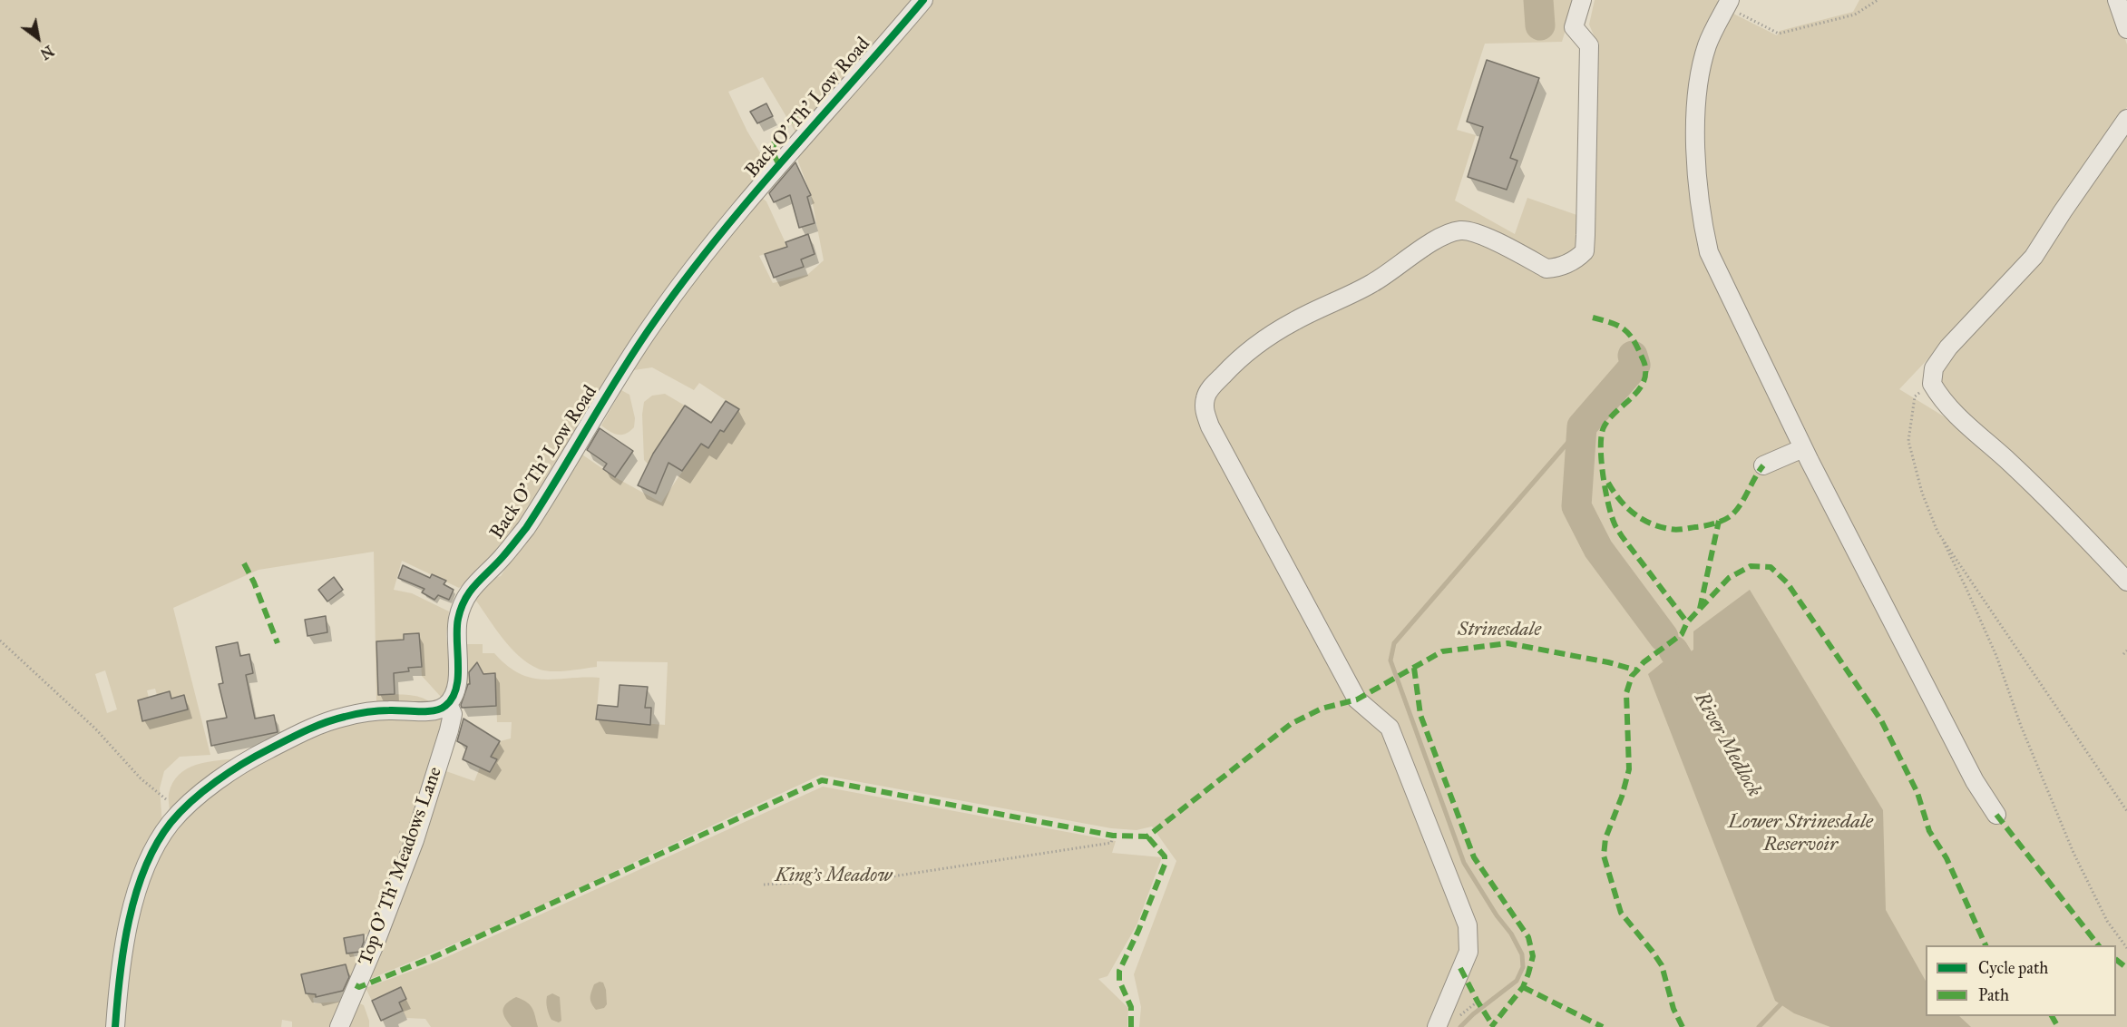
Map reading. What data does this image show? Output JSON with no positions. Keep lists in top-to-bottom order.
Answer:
{
  "streets": {
    "street": ["Back O' Th' Low Road", "Top O' Th' Meadows Lane"]
  },
  "crossings": [
    ["Back O' Th' Low Road", "Top O' Th' Meadows Lane"]
  ],
  "water": ["River Medlock", "Lower Strinesdale Reservoir"],
  "parks": ["Strinesdale", "King's Meadow"],
  "legend": ["Cycle path", "Path"],
  "north": "bottom right"
}
